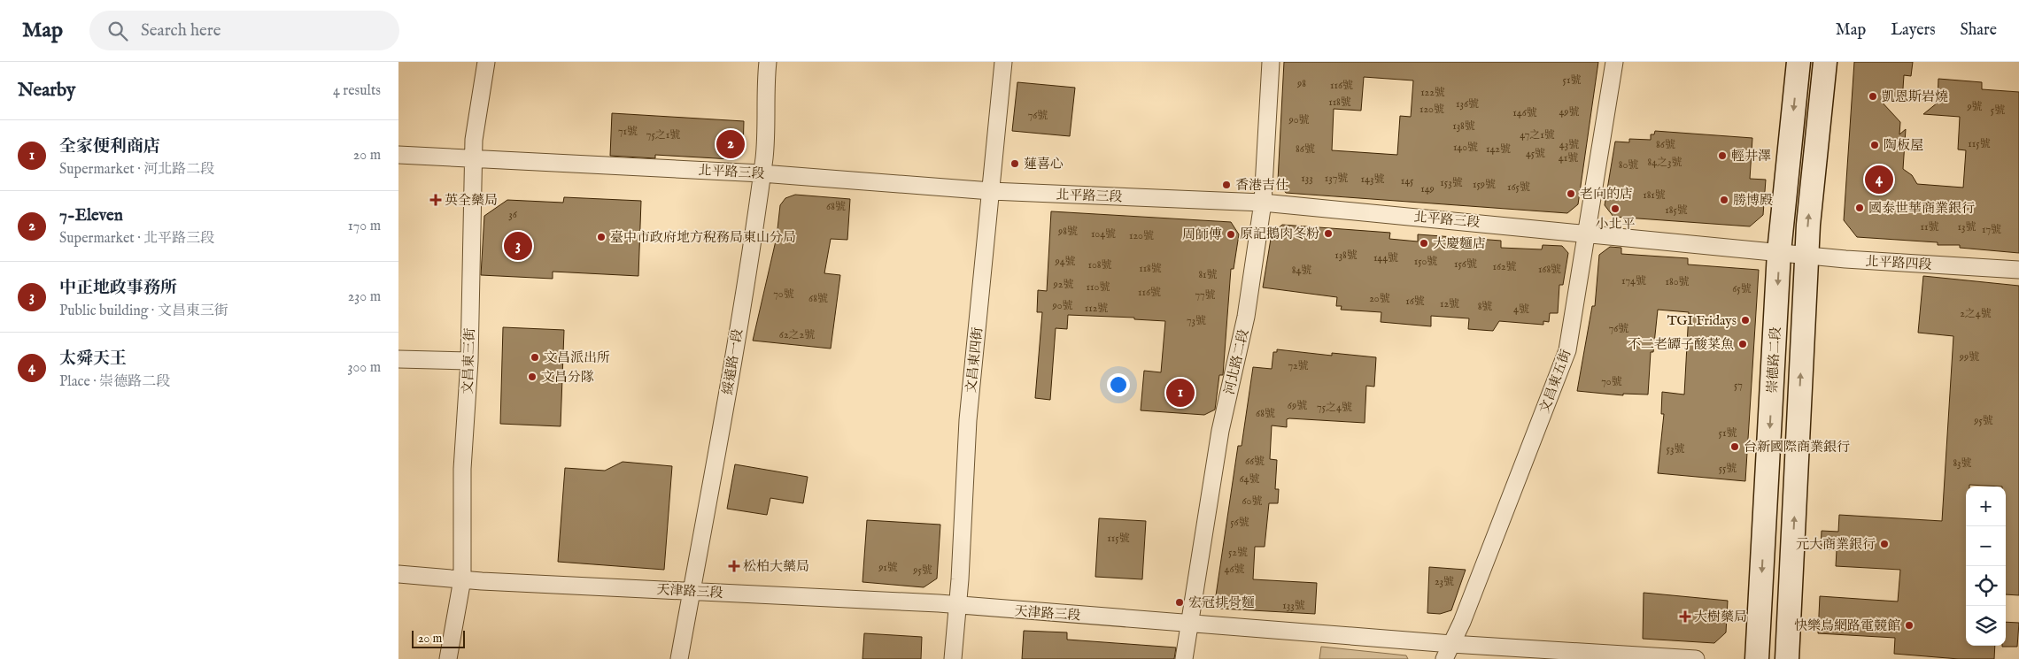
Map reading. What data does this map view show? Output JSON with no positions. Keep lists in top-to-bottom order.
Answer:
{
  "streets": {
    "main road": ["崇德路二段"],
    "street": [
      "北平路三段",
      "北平路四段",
      "文昌東四街",
      "文昌東三街",
      "綏遠路一段",
      "河北路二段",
      "文昌東五街",
      "天津路三段"
    ]
  },
  "crossings": [
    ["北平路三段", "北平路四段"],
    ["北平路三段", "文昌東四街"],
    ["北平路三段", "崇德路二段"],
    ["北平路三段", "文昌東三街"],
    ["北平路三段", "綏遠路一段"],
    ["北平路三段", "河北路二段"],
    ["北平路三段", "文昌東五街"],
    ["北平路四段", "崇德路二段"],
    ["文昌東四街", "天津路三段"],
    ["文昌東三街", "天津路三段"],
    ["綏遠路一段", "天津路三段"],
    ["河北路二段", "天津路三段"],
    ["文昌東五街", "天津路三段"]
  ],
  "places": {
    "other": [
      "凱恩斯岩燒",
      "陶板屋",
      "輕井澤",
      "蓮喜心",
      "香港吉仕",
      "老向的店",
      "勝博殿",
      "國泰世華商業銀行",
      "小北平",
      "原記鵝肉冬粉",
      "周師傅",
      "臺中市政府地方稅務局東山分局",
      "大慶麵店",
      "TGI Fridays",
      "不二老罈子酸菜魚",
      "文昌派出所",
      "文昌分隊",
      "台新國際商業銀行",
      "元大商業銀行",
      "宏冠排骨麵",
      "快樂鳥網路電競館"
    ],
    "health": ["英全藥局", "松柏大藥局", "大樹藥局"]
  },
  "house_numbers": [
    "51號",
    "98",
    "116號",
    "122號",
    "118號",
    "136號",
    "9號",
    "120號",
    "5號",
    "49號",
    "146號",
    "76號",
    "90號",
    "138號",
    "71號",
    "75之1號",
    "47之1號",
    "115號",
    "43號",
    "86號",
    "140號",
    "86號",
    "142號",
    "45號",
    "41號",
    "84之3號",
    "80號",
    "133",
    "137號",
    "143號",
    "145",
    "153號",
    "159號",
    "165號",
    "149",
    "181號",
    "68號",
    "185號",
    "36",
    "11號",
    "13號",
    "17號",
    "98號",
    "104號",
    "120號",
    "138號",
    "144號",
    "94號",
    "150號",
    "156號",
    "108號",
    "162號",
    "118號",
    "168號",
    "84號",
    "81號",
    "174號",
    "180號",
    "92號",
    "110號",
    "65號",
    "116號",
    "70號",
    "77號",
    "68號",
    "20號",
    "16號",
    "12號",
    "90號",
    "8號",
    "112號",
    "4號",
    "2之4號",
    "73號",
    "76號",
    "62之2號",
    "99號",
    "72號",
    "70號",
    "57",
    "69號",
    "75之4號",
    "68號",
    "95號",
    "51號",
    "53號",
    "66號",
    "83號",
    "55號",
    "64號",
    "60號",
    "56號",
    "115號",
    "52號",
    "91號",
    "46號",
    "95號",
    "23號",
    "133號"
  ],
  "scale_bar": "20 m",
  "page": {
    "header": "Map",
    "search": "Search here",
    "nav": ["Map", "Layers", "Share"],
    "heading": ["Nearby", "4 results"],
    "list": [
      {
        "mark": "1",
        "name": "全家便利商店",
        "note": "Supermarket · 河北路二段",
        "value": "20 m"
      },
      {
        "mark": "2",
        "name": "7-Eleven",
        "note": "Supermarket · 北平路三段",
        "value": "170 m"
      },
      {
        "mark": "3",
        "name": "中正地政事務所",
        "note": "Public building · 文昌東三街",
        "value": "230 m"
      },
      {
        "mark": "4",
        "name": "太舜天王",
        "note": "Place · 崇德路二段",
        "value": "300 m"
      }
    ],
    "pins": [
      "2",
      "4",
      "3",
      "1"
    ],
    "map_buttons": ["+", "−"],
    "scale": "20 m"
  }
}
